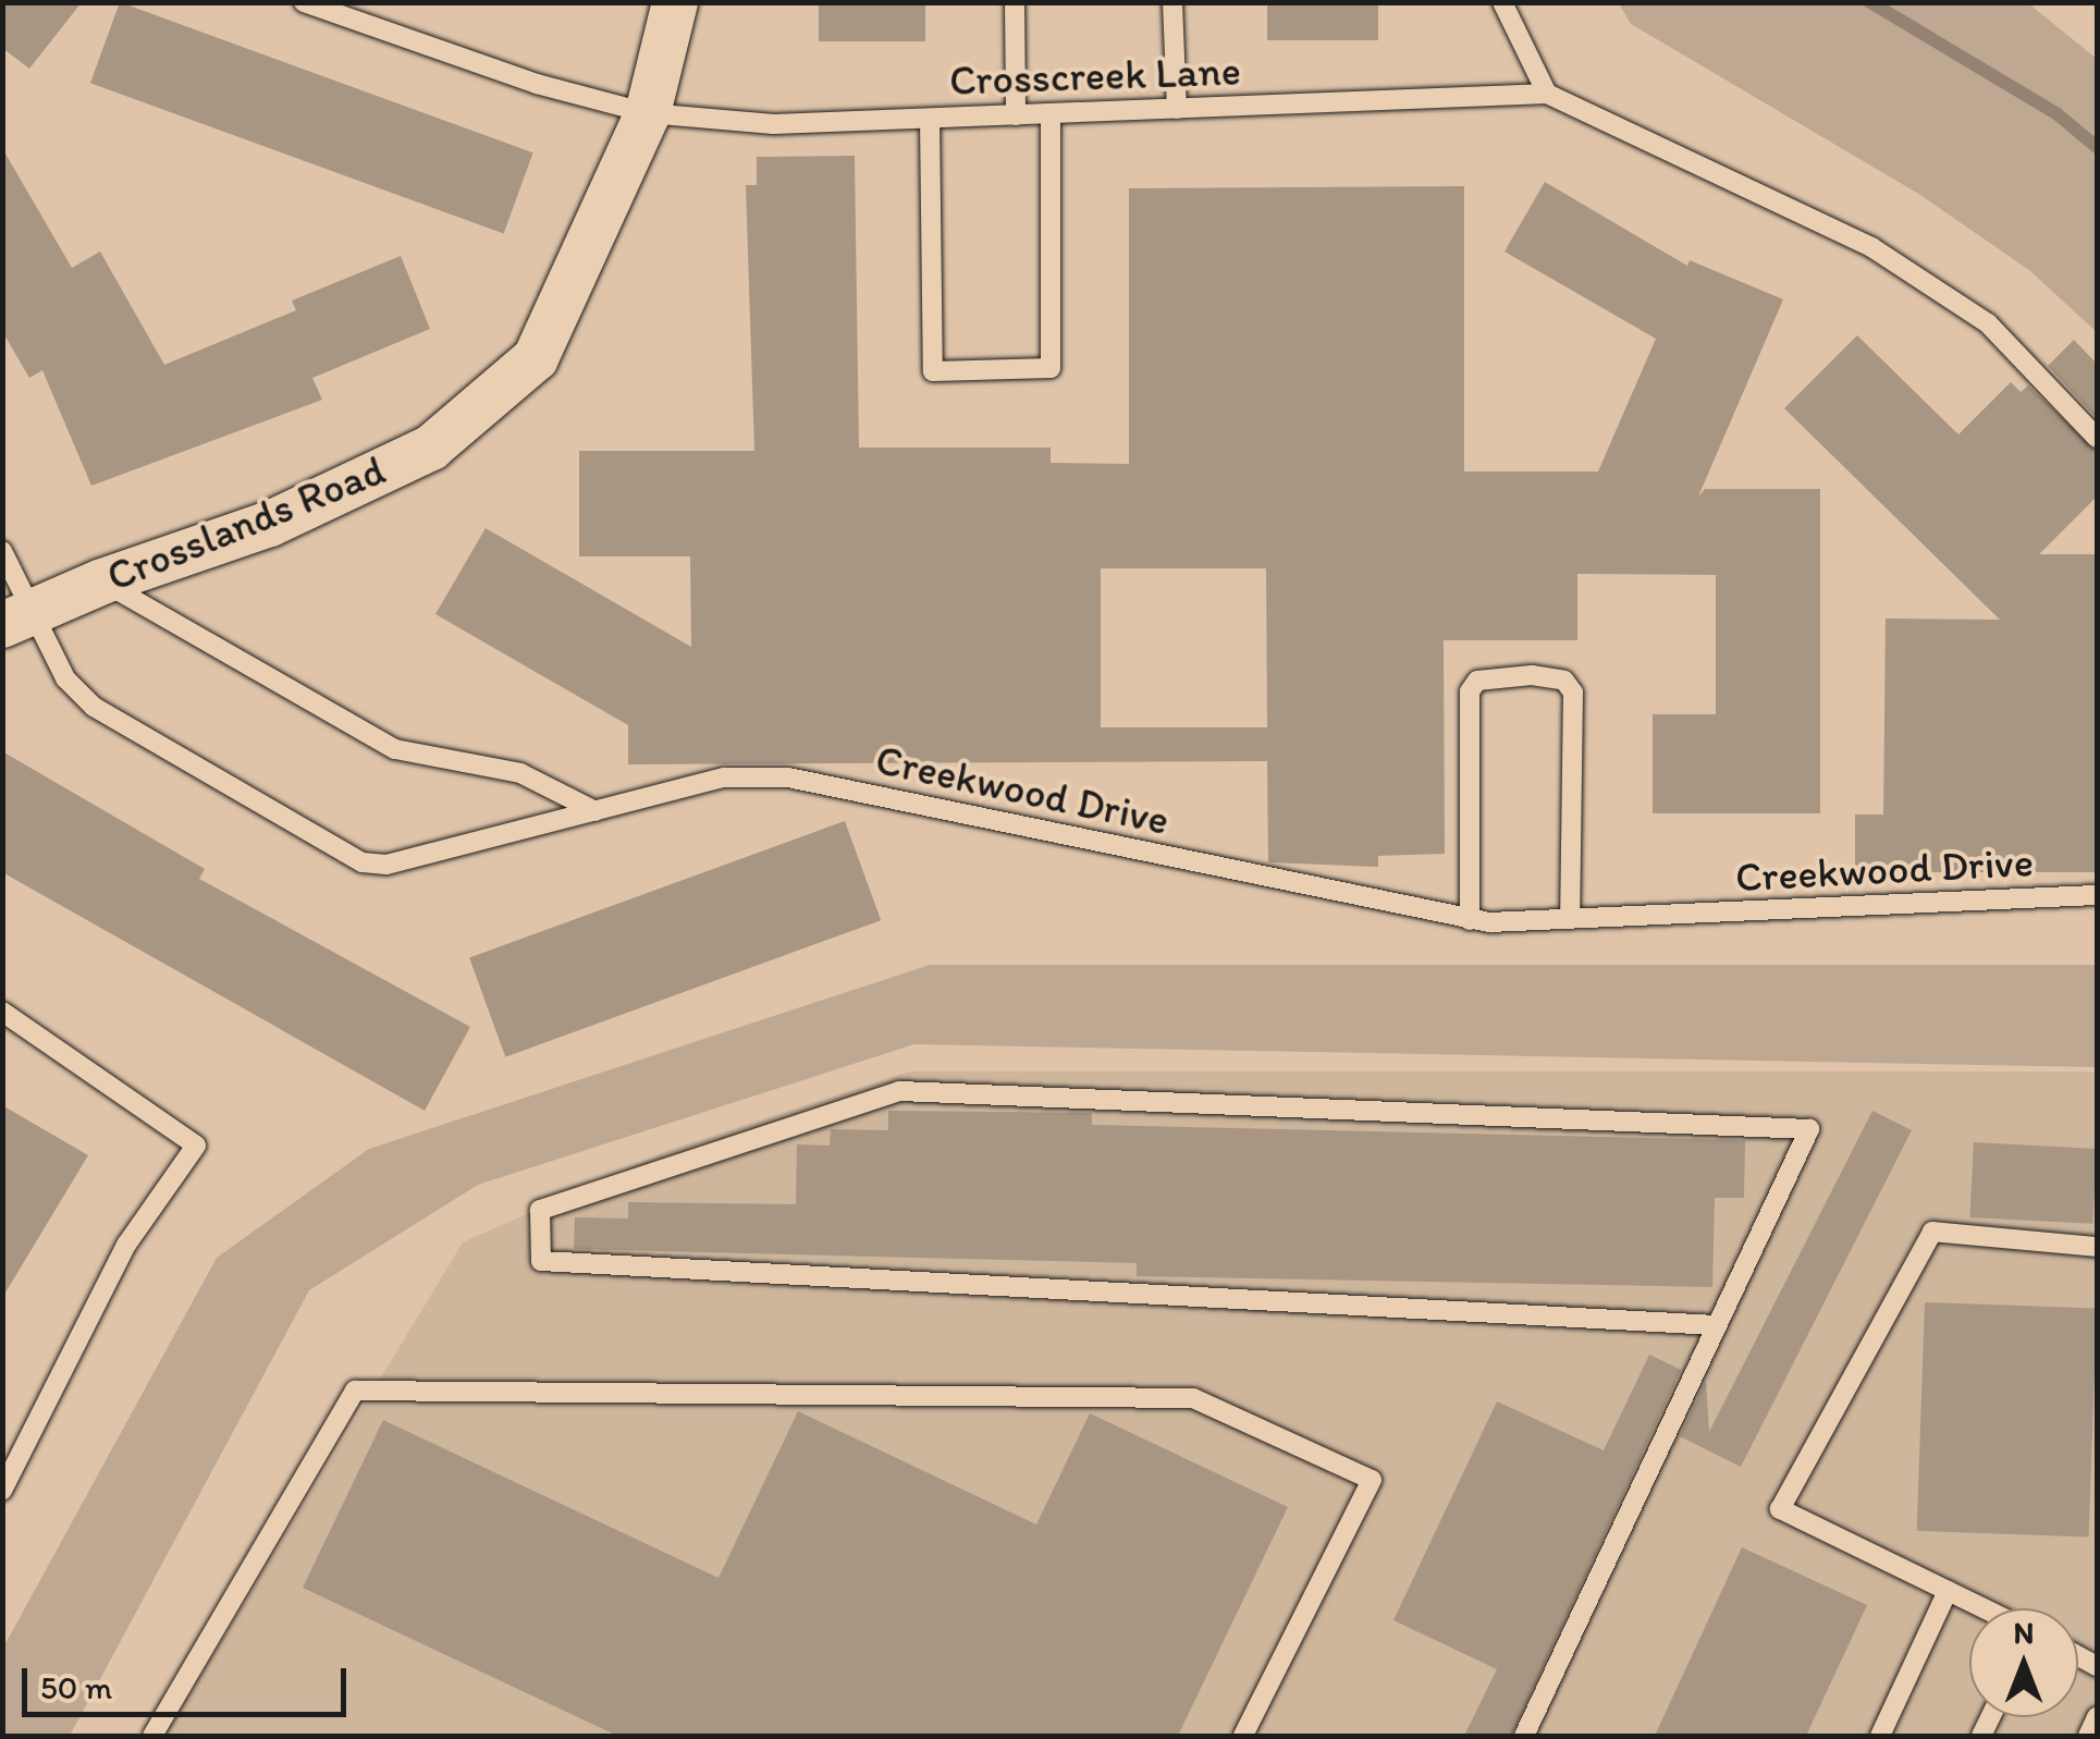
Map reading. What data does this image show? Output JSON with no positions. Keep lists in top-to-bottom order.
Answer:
{
  "streets": {
    "street": ["Crosslands Road"],
    "lane": ["Crosscreek Lane", "Creekwood Drive"]
  },
  "crossings": [
    ["Crosscreek Lane", "Crosslands Road"],
    ["Crosslands Road", "Creekwood Drive"]
  ],
  "scale_bar": "50 m",
  "north": "top"
}
